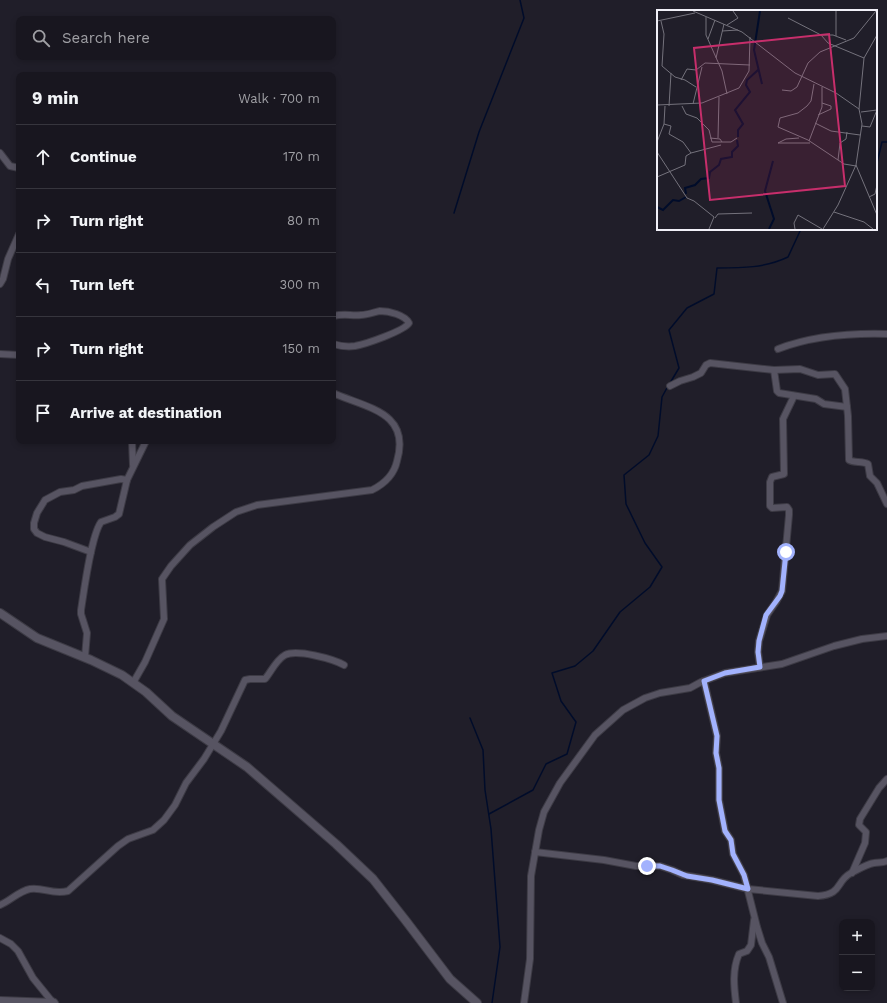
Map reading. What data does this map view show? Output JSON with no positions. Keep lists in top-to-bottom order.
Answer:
{
  "page": {
    "search": "Search here",
    "heading": ["9 min", "Walk · 700 m"],
    "list": [
      ["Continue", "170 m"],
      ["Turn right", "80 m"],
      ["Turn left", "300 m"],
      ["Turn right", "150 m"],
      "Arrive at destination"
    ],
    "map_buttons": ["+", "−"]
  }
}
